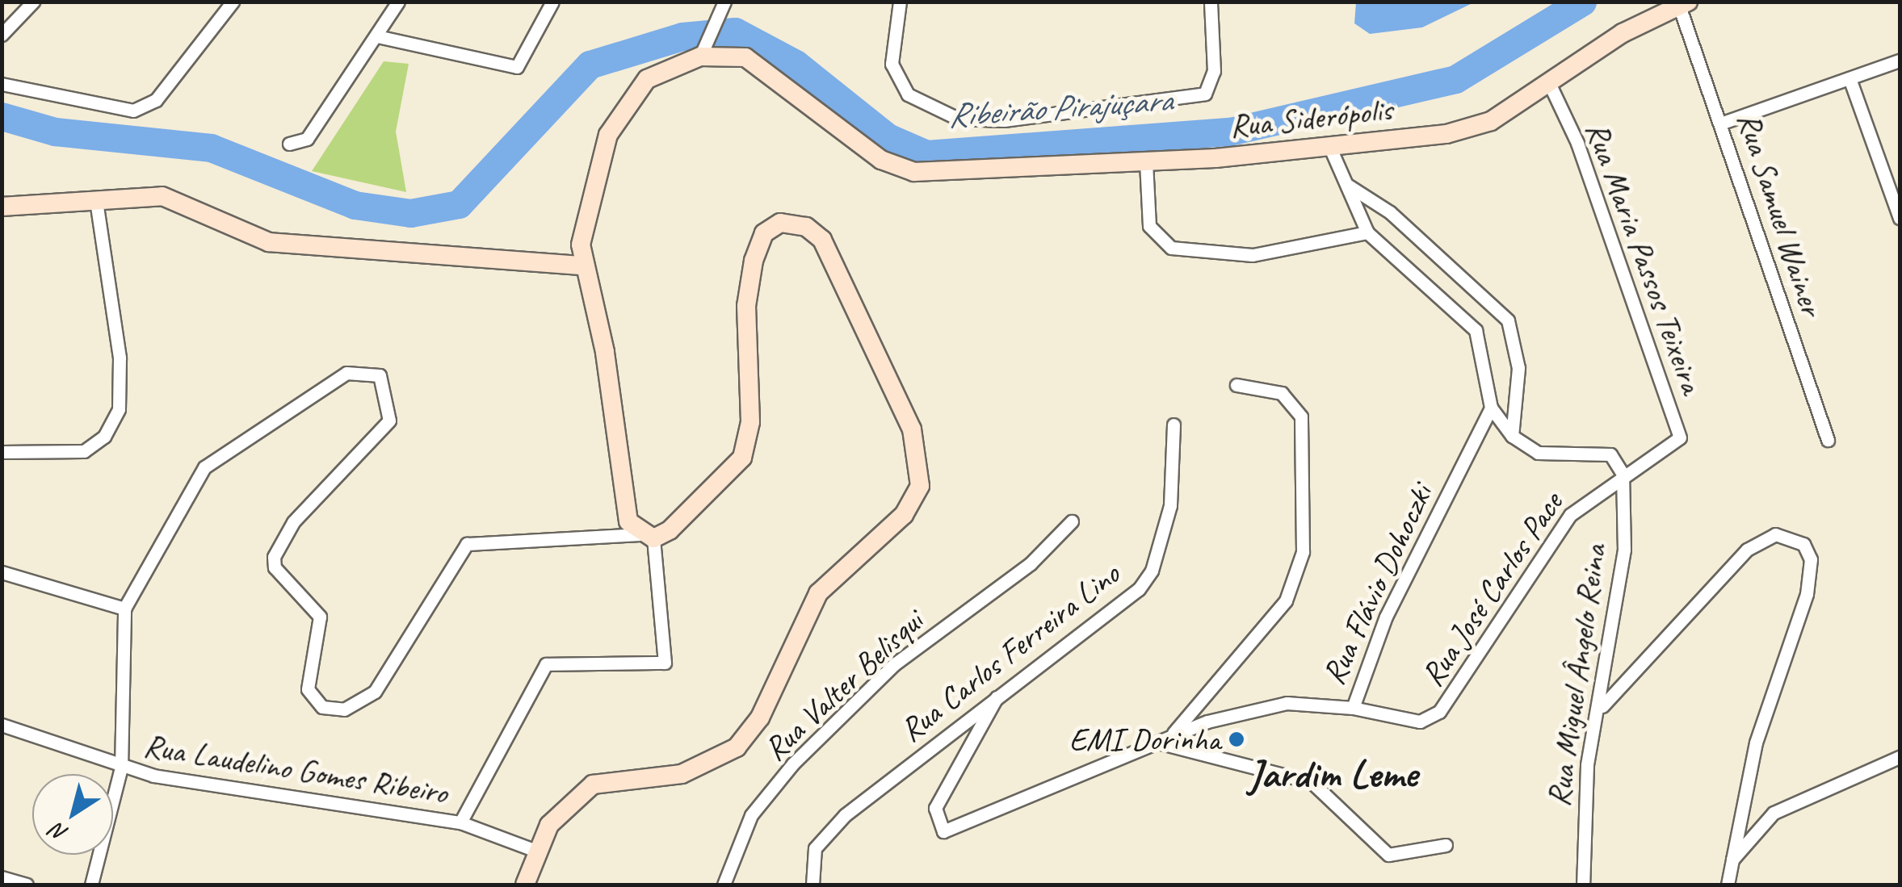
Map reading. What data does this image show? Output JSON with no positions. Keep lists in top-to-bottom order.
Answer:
{
  "streets": {
    "street": [
      "Rua Siderópolis",
      "Rua Samuel Wainer",
      "Rua Maria Passos Teixeira",
      "Rua Flávio Dohoczki",
      "Rua José Carlos Pace",
      "Rua Carlos Ferreira Lino",
      "Rua Miguel Ângelo Reina",
      "Rua Valter Belisqui",
      "Rua Laudelino Gomes Ribeiro"
    ]
  },
  "crossings": [
    ["Rua Siderópolis", "Rua Samuel Wainer"],
    ["Rua Siderópolis", "Rua Maria Passos Teixeira"],
    ["Rua Siderópolis", "Rua José Carlos Pace"],
    ["Rua Maria Passos Teixeira", "Rua José Carlos Pace"],
    ["Rua Flávio Dohoczki", "Rua José Carlos Pace"],
    ["Rua Flávio Dohoczki", "Rua Carlos Ferreira Lino"],
    ["Rua José Carlos Pace", "Rua Miguel Ângelo Reina"]
  ],
  "districts": ["Jardim Leme"],
  "water": ["Ribeirão Pirajuçara"],
  "places": ["EMI Dorinha"],
  "north": "bottom left"
}
